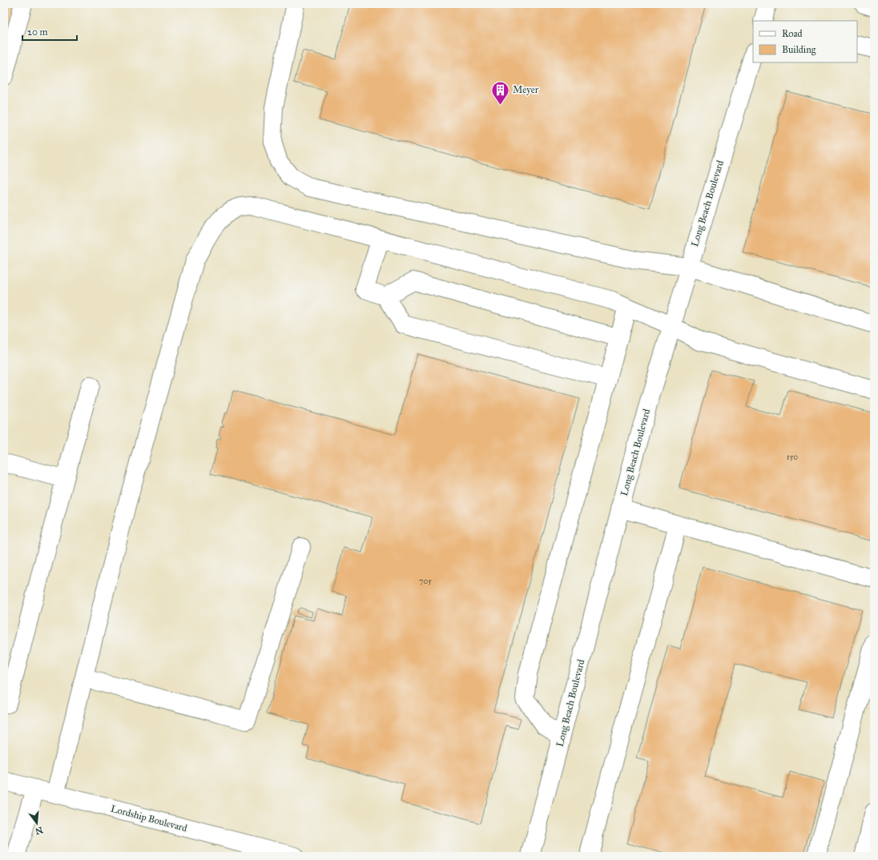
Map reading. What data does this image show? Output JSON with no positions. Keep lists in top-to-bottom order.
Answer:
{
  "streets": {
    "street": ["Long Beach Boulevard", "Lordship Boulevard"]
  },
  "places": {
    "building": ["Meyer"]
  },
  "house_numbers": ["150", "705"],
  "legend": ["Road", "Building"],
  "scale_bar": "20 m",
  "north": "bottom"
}
